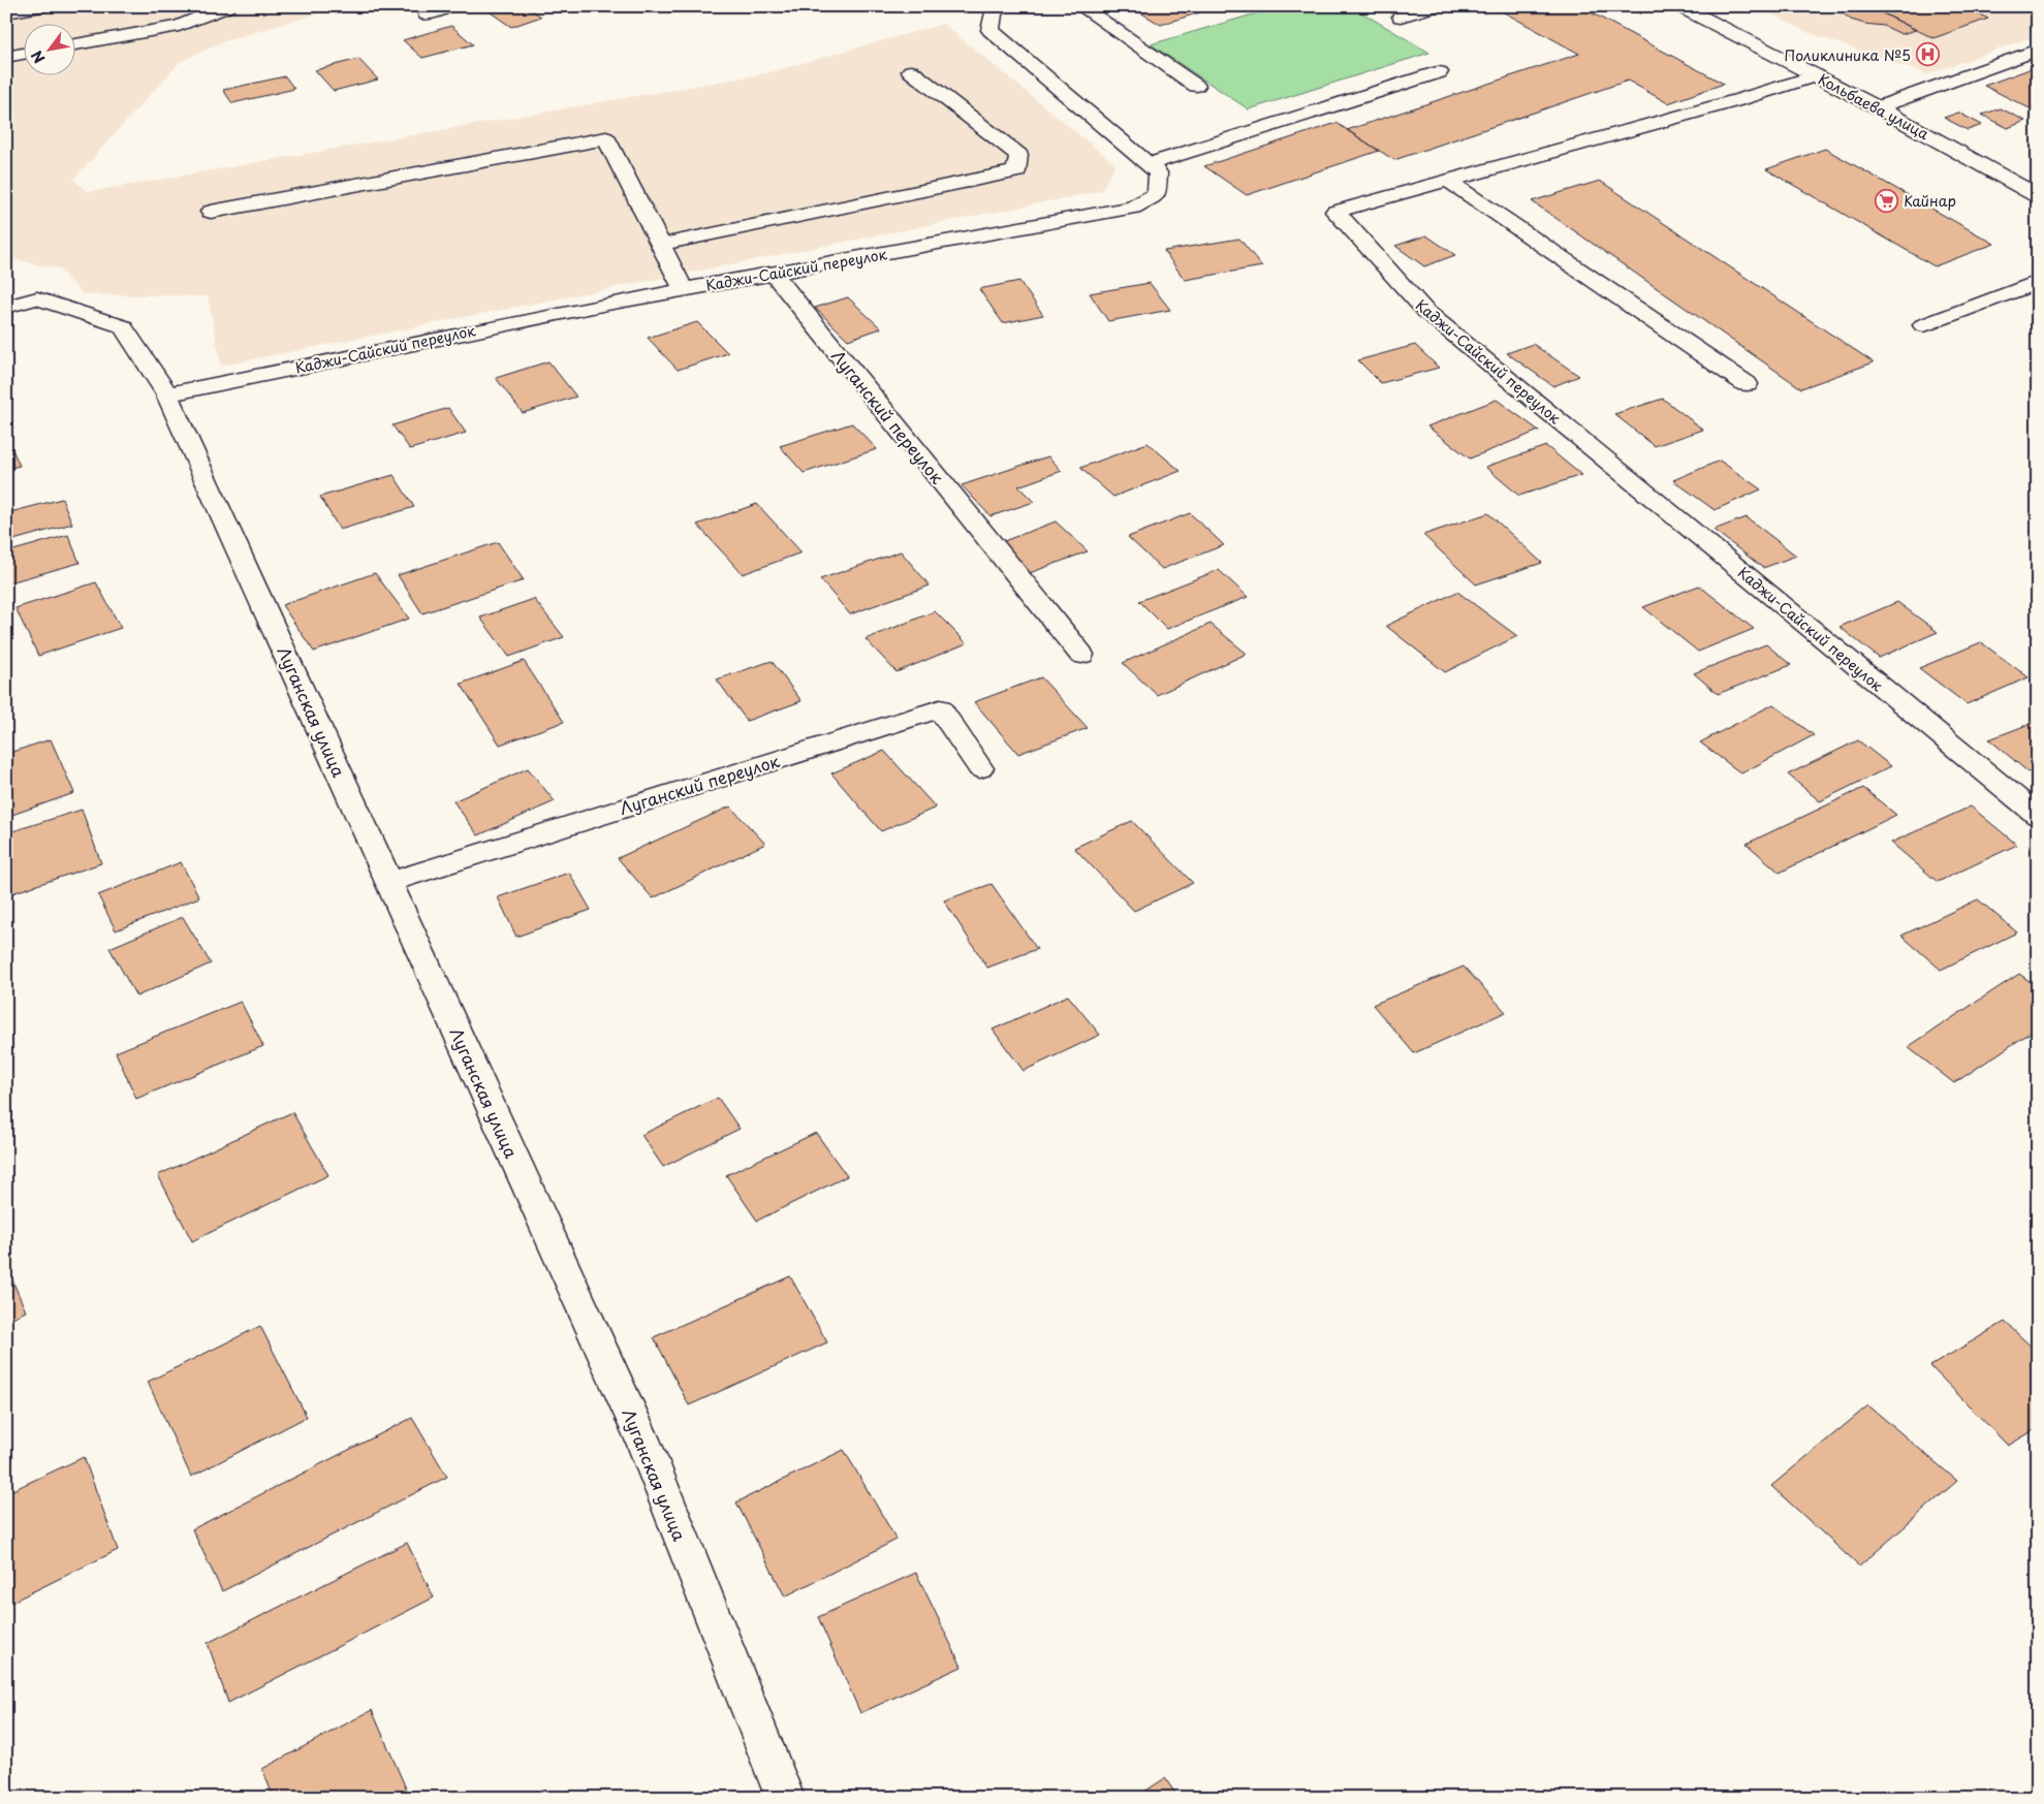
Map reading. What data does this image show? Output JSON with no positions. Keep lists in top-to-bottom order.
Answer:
{
  "streets": {
    "street": [
      "Кольбаева улица",
      "Каджи-Сайский переулок",
      "Луганский переулок",
      "Луганская улица"
    ]
  },
  "crossings": [
    ["Кольбаева улица", "Каджи-Сайский переулок"],
    ["Каджи-Сайский переулок", "Луганский переулок"],
    ["Каджи-Сайский переулок", "Луганская улица"],
    ["Луганский переулок", "Луганская улица"]
  ],
  "places": {
    "hospital": ["Поликлиника №5"],
    "supermarket": ["Кайнар"]
  },
  "north": "bottom left"
}
